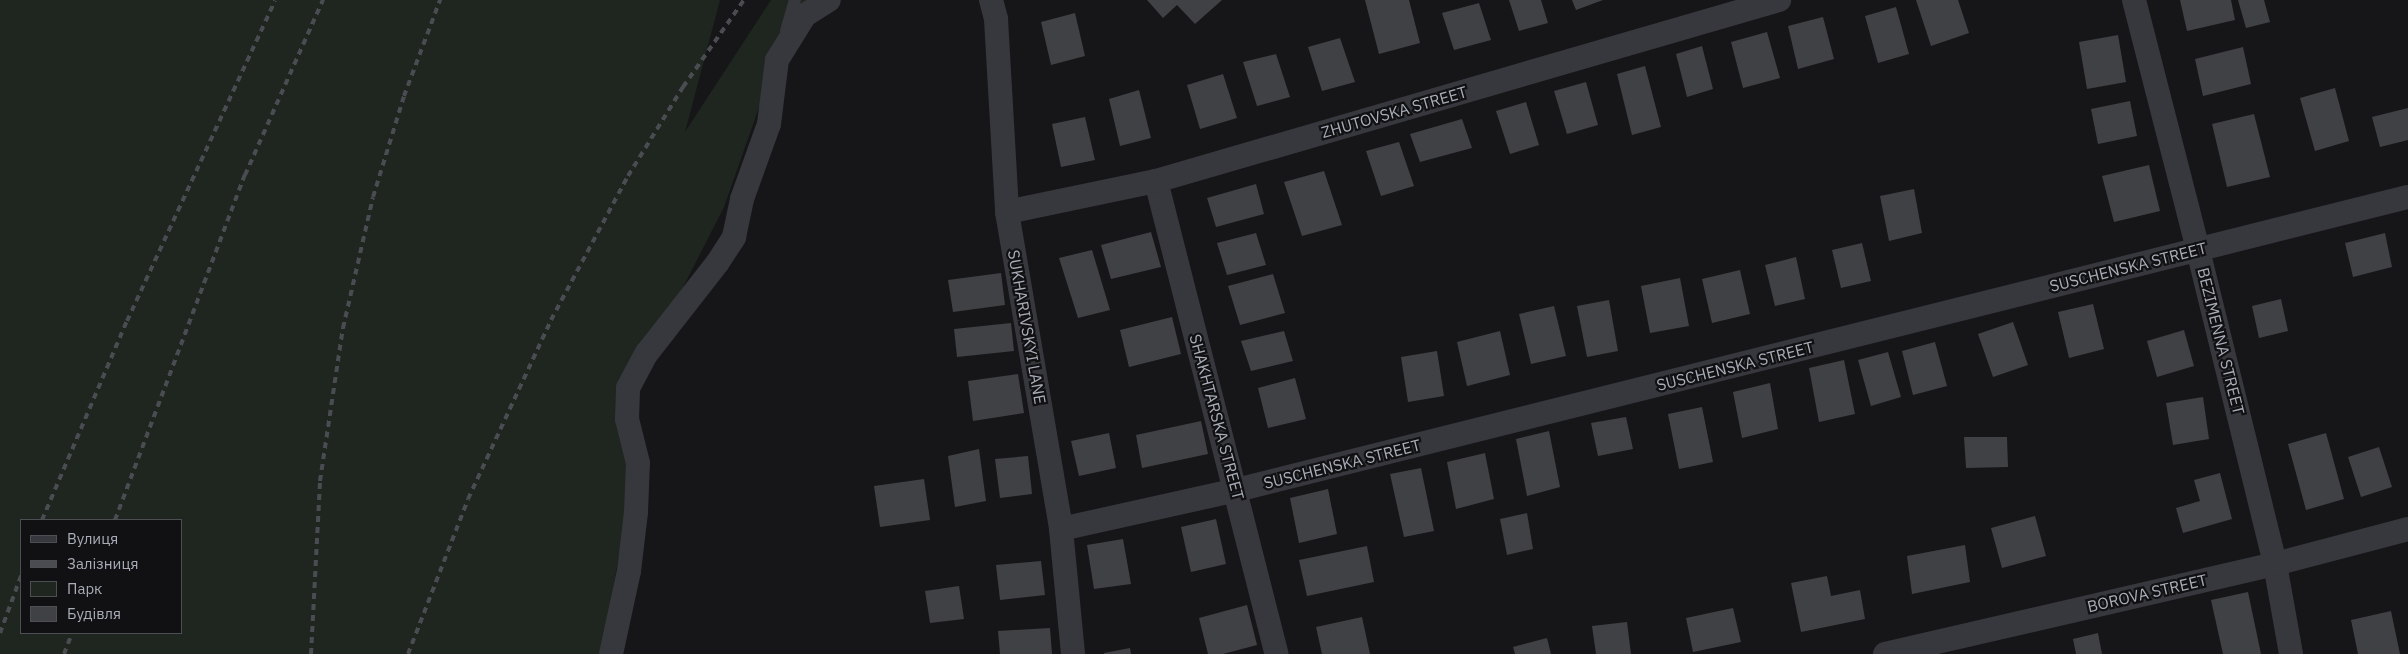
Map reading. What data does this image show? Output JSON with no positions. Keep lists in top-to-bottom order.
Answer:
{
  "streets": {
    "street": [
      "ZHUTOVSKA STREET",
      "SUSCHENSKA STREET",
      "SUKHARIVSKYI LANE",
      "BEZIMENNA STREET",
      "SHAKHTARSKA STREET",
      "BOROVA STREET"
    ]
  },
  "crossings": [
    ["ZHUTOVSKA STREET", "SUKHARIVSKYI LANE"],
    ["ZHUTOVSKA STREET", "SHAKHTARSKA STREET"],
    ["SUSCHENSKA STREET", "SUKHARIVSKYI LANE"],
    ["SUSCHENSKA STREET", "BEZIMENNA STREET"],
    ["SUSCHENSKA STREET", "SHAKHTARSKA STREET"],
    ["BEZIMENNA STREET", "BOROVA STREET"]
  ],
  "legend": [
    "Вулиця",
    "Залізниця",
    "Парк",
    "Будівля"
  ]
}
